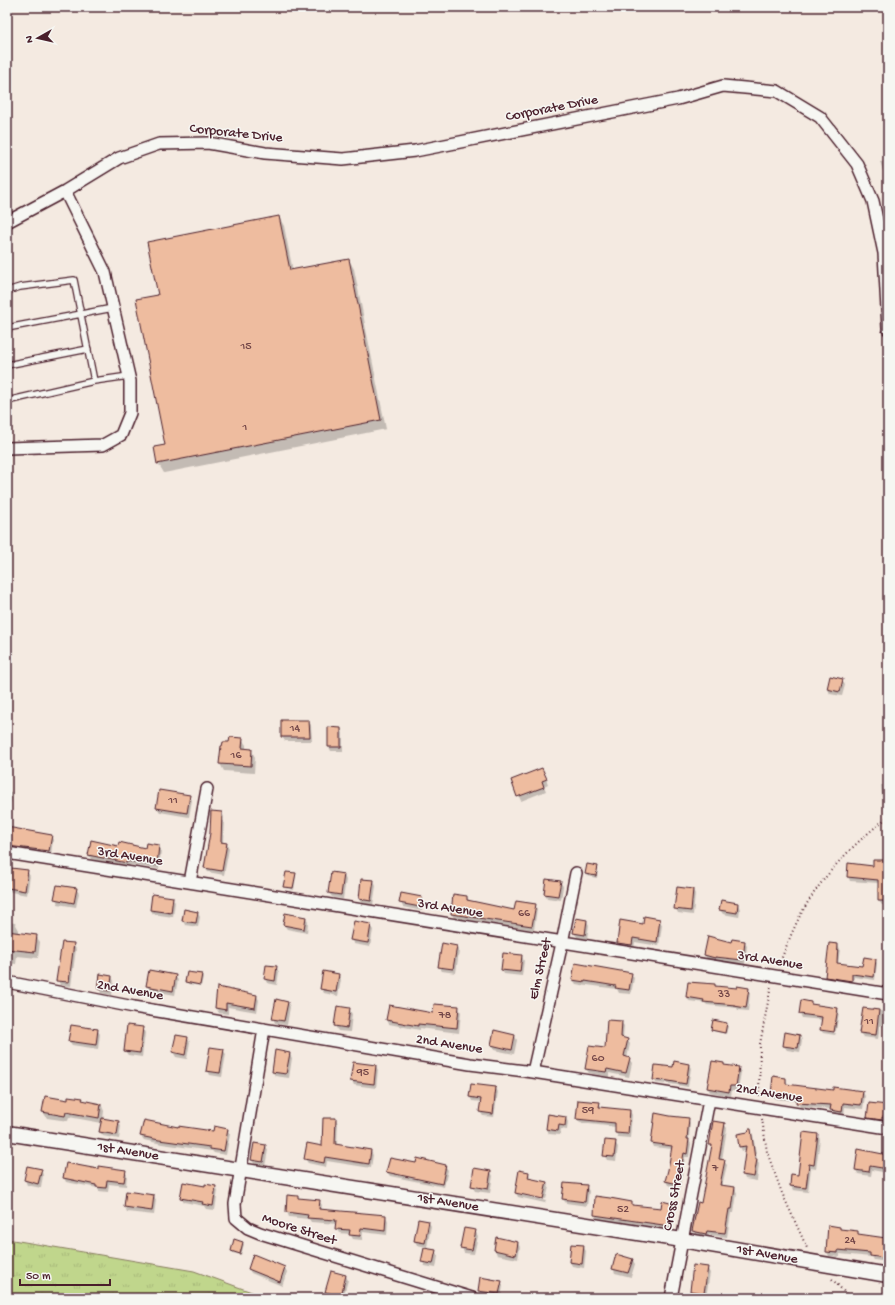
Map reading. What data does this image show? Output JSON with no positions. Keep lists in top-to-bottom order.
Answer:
{
  "streets": {
    "street": [
      "Corporate Drive",
      "3rd Avenue",
      "Elm Street",
      "2nd Avenue",
      "1st Avenue",
      "Cross Street",
      "Moore Street"
    ]
  },
  "crossings": [
    ["3rd Avenue", "Elm Street"],
    ["Elm Street", "2nd Avenue"],
    ["2nd Avenue", "Cross Street"],
    ["2nd Avenue", "Moore Street"],
    ["1st Avenue", "Cross Street"],
    ["1st Avenue", "Moore Street"]
  ],
  "house_numbers": [
    "15",
    "1",
    "14",
    "16",
    "11",
    "66",
    "33",
    "78",
    "11",
    "60",
    "95",
    "59",
    "7",
    "52",
    "24"
  ],
  "scale_bar": "50 m",
  "north": "left"
}
